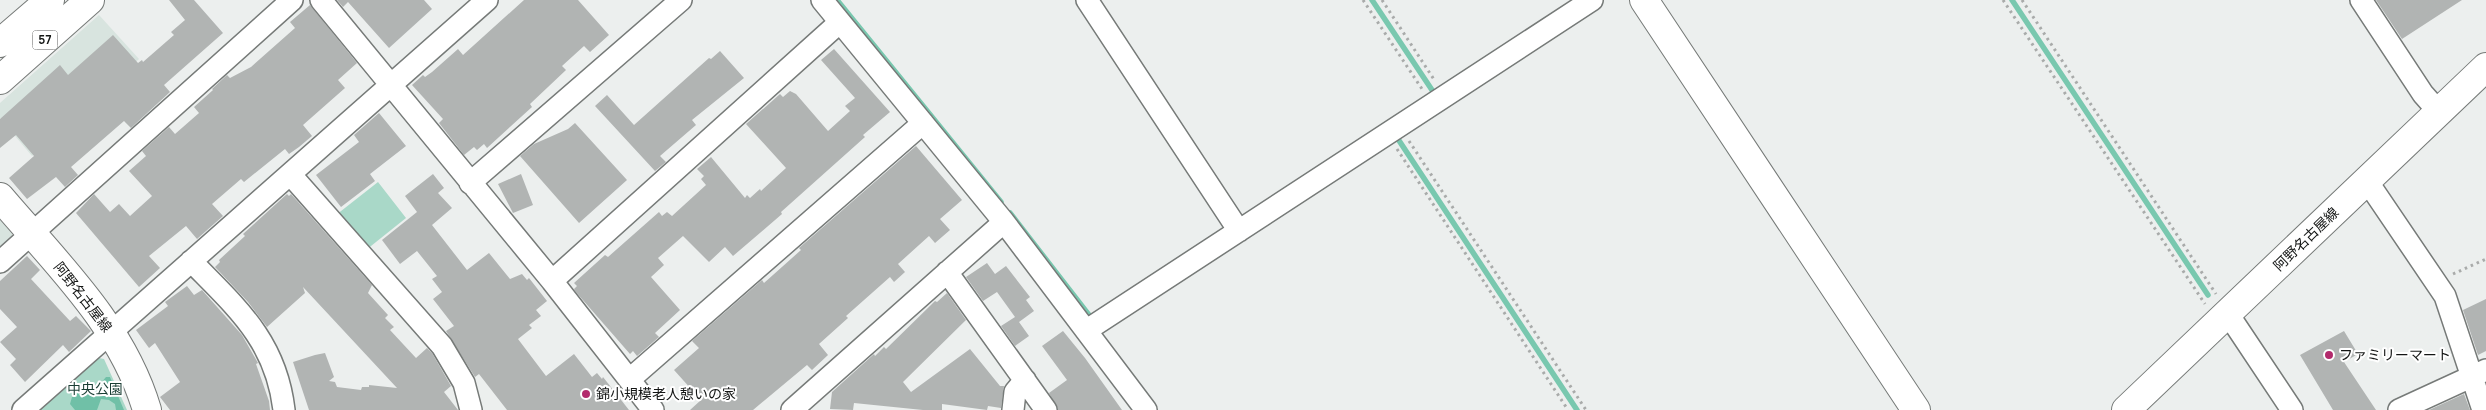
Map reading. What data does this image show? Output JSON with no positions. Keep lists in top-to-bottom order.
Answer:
{
  "streets": {
    "main road": ["57", "阿野名古屋線"]
  },
  "parks": ["中央公園"],
  "places": ["ファミリーマート", "錦小規模老人憩いの家"]
}
